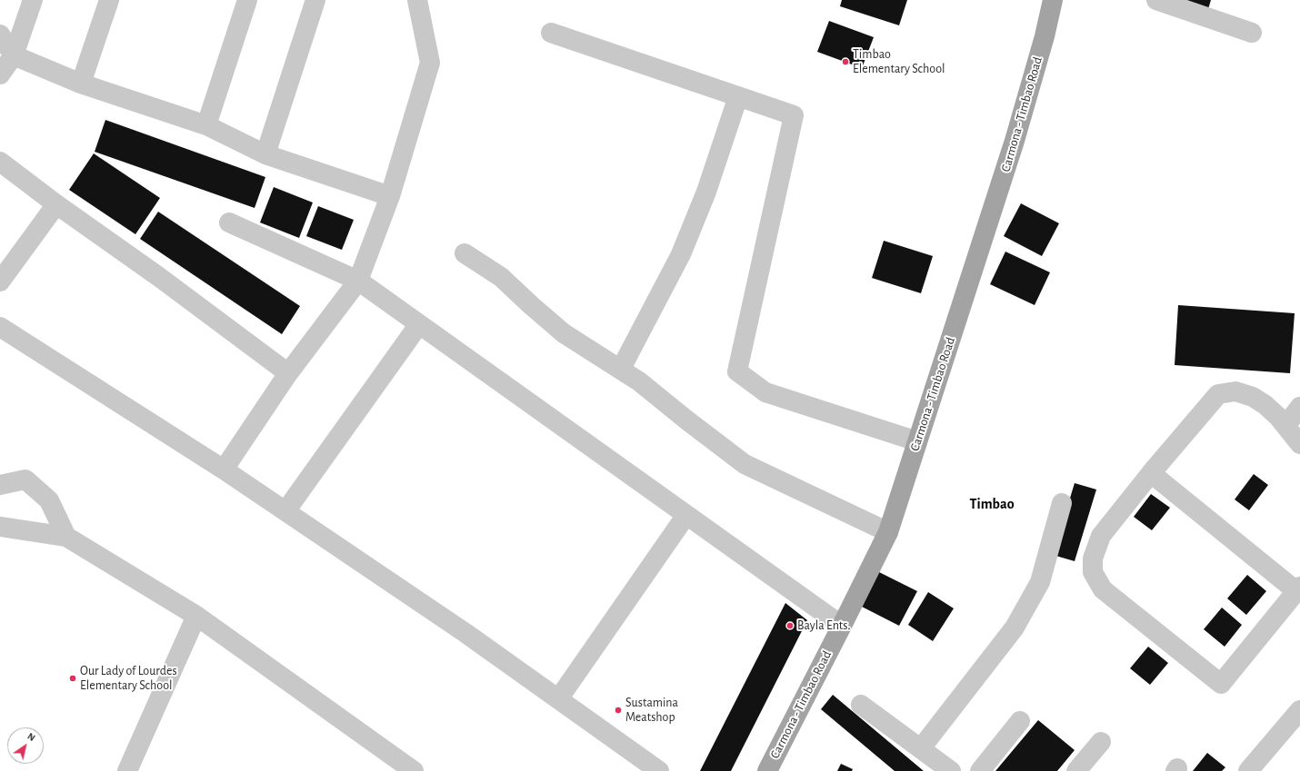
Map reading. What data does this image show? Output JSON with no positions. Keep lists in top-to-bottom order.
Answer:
{
  "streets": {
    "main road": ["Carmona - Timbao Road"]
  },
  "districts": ["Timbao"],
  "places": [
    "Timbao Elementary School",
    "Bayla Ents.",
    "Our Lady of Lourdes Elementary School",
    "Sustamina Meatshop"
  ],
  "north": "top right"
}
